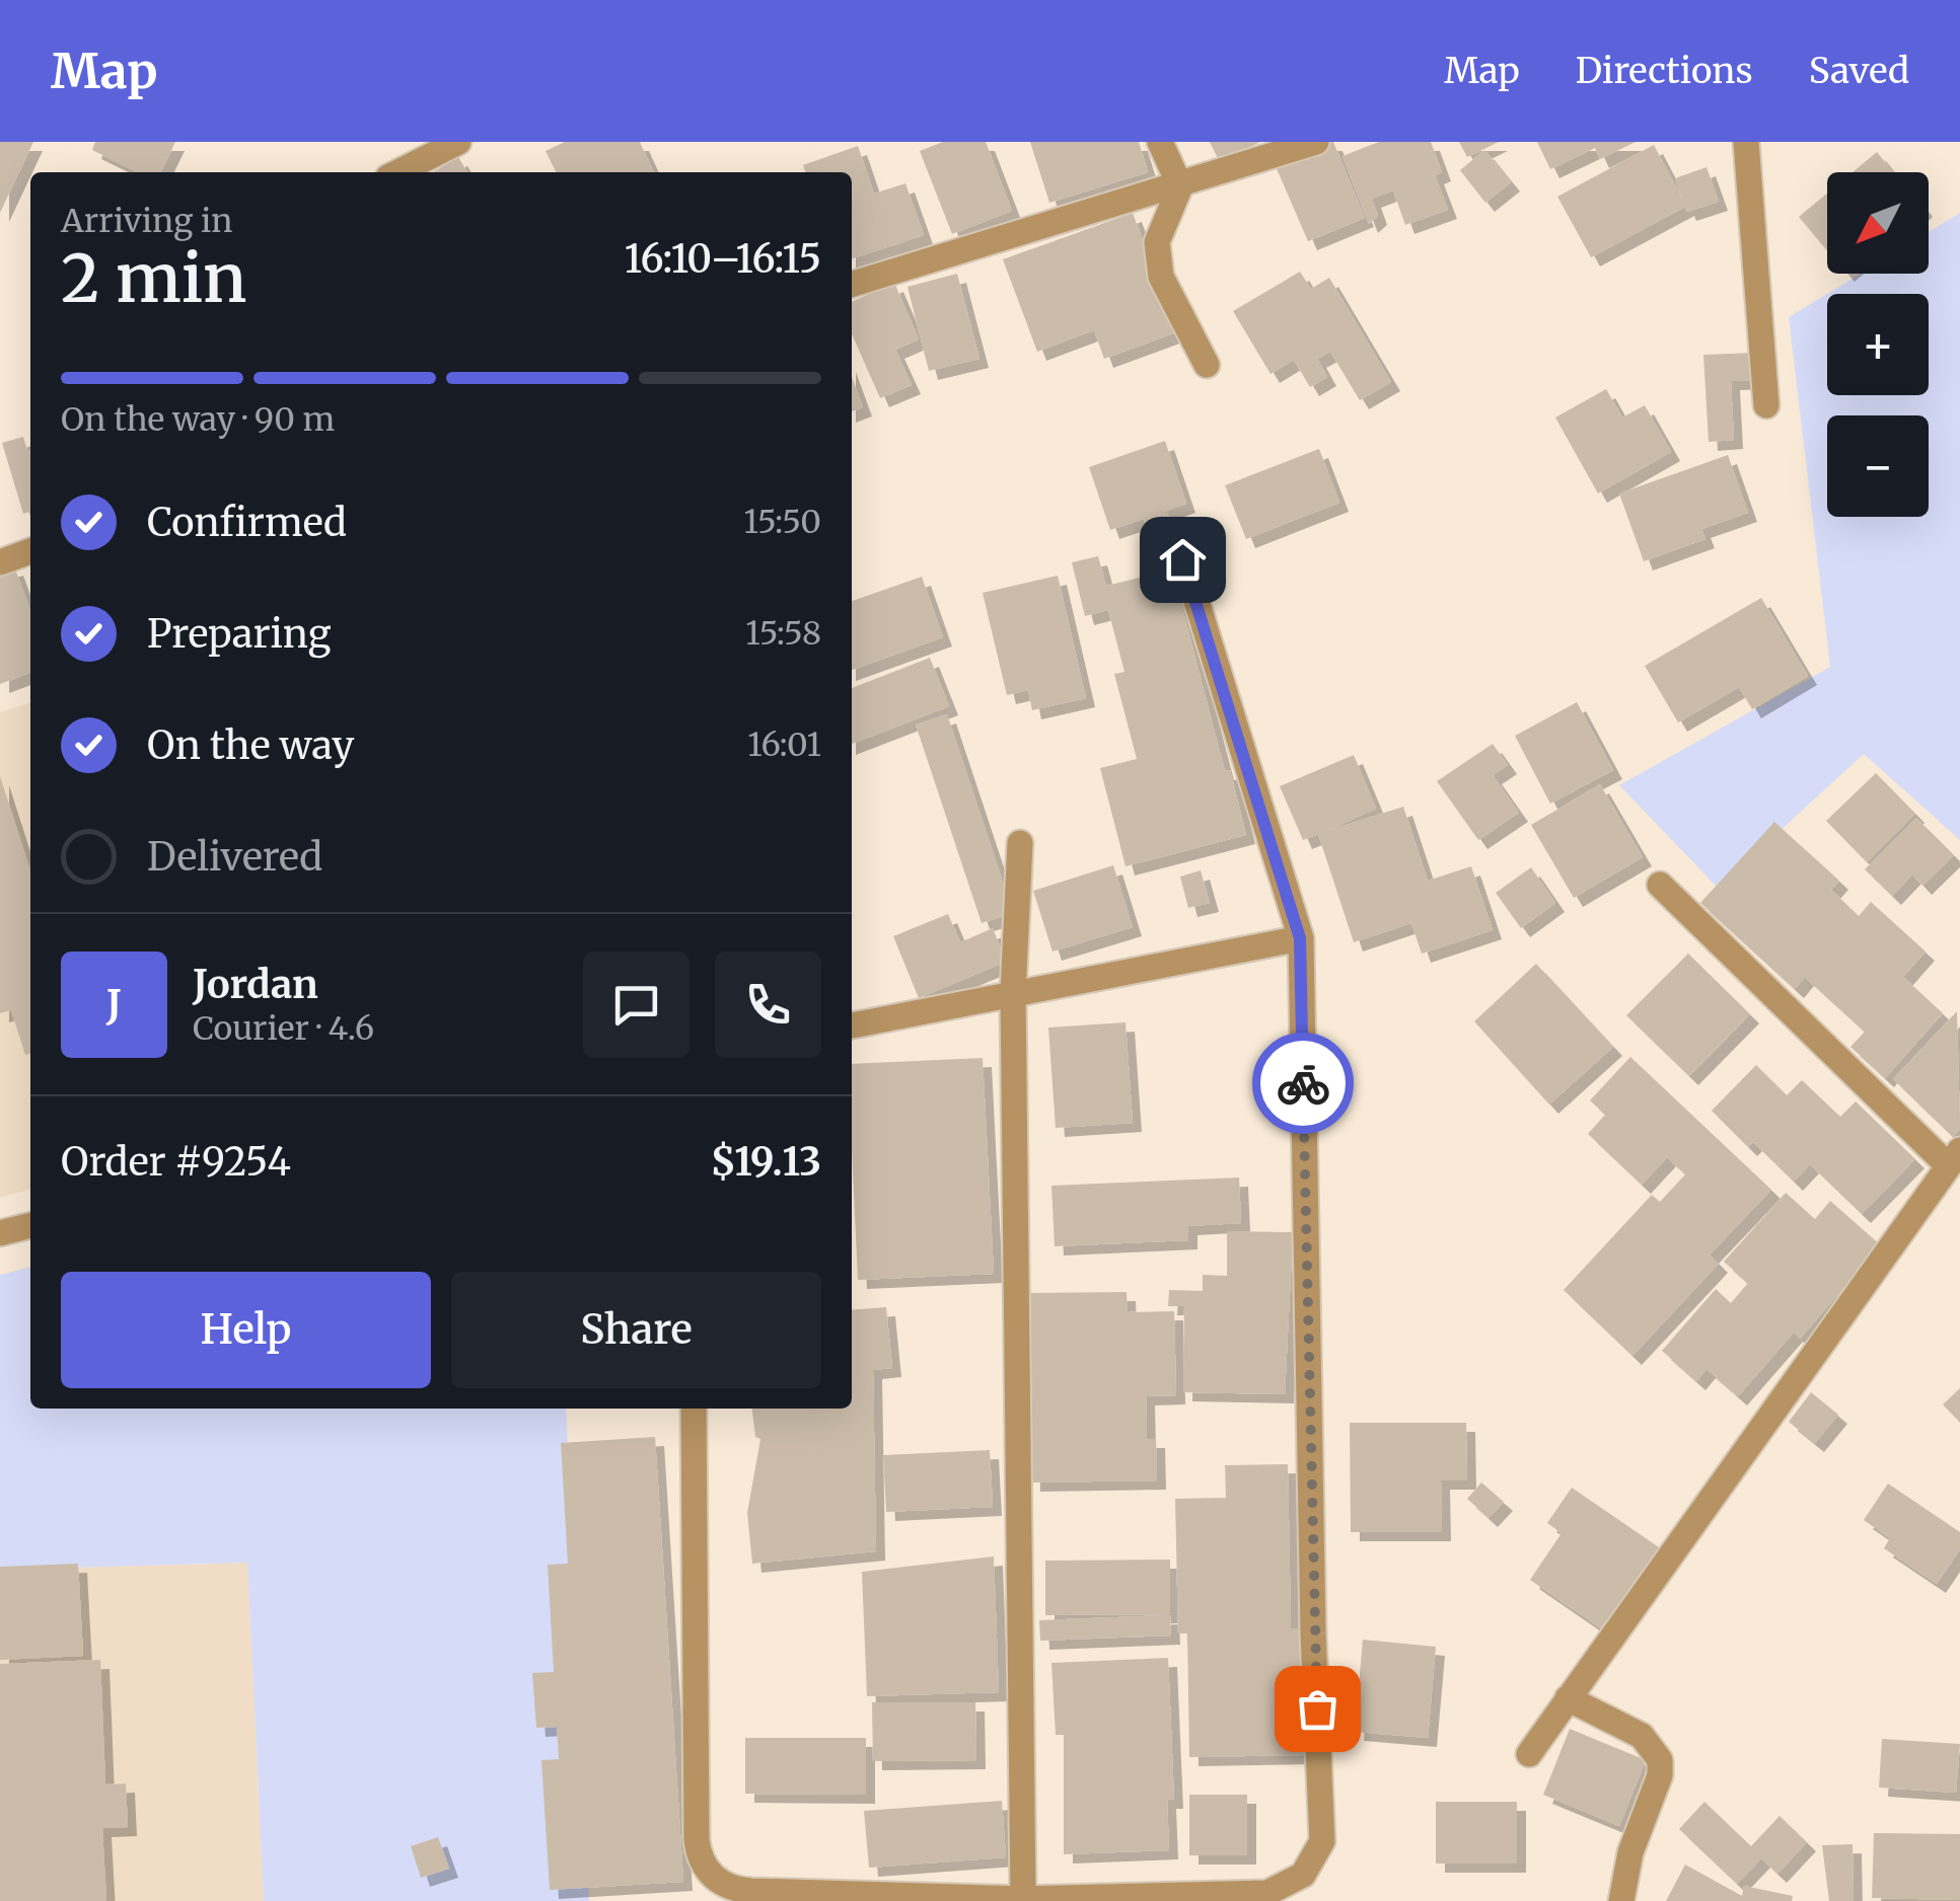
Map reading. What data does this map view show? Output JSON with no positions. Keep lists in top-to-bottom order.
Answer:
{
  "north": "bottom left",
  "page": {
    "header": "Map",
    "nav": ["Map", "Directions", "Saved"],
    "map_buttons": ["+", "−"],
    "heading": ["2 min", "Arriving in", "16:10–16:15"],
    "panel": [
      "Jordan",
      "Courier · 4.6",
      "Order #9254",
      "$19.13"
    ],
    "bar": "On the way · 90 m",
    "list": [
      ["Confirmed", "15:50"],
      ["Preparing", "15:58"],
      ["On the way", "16:01"],
      "Delivered"
    ],
    "round": "J",
    "buttons": ["Help", "Share"]
  }
}
